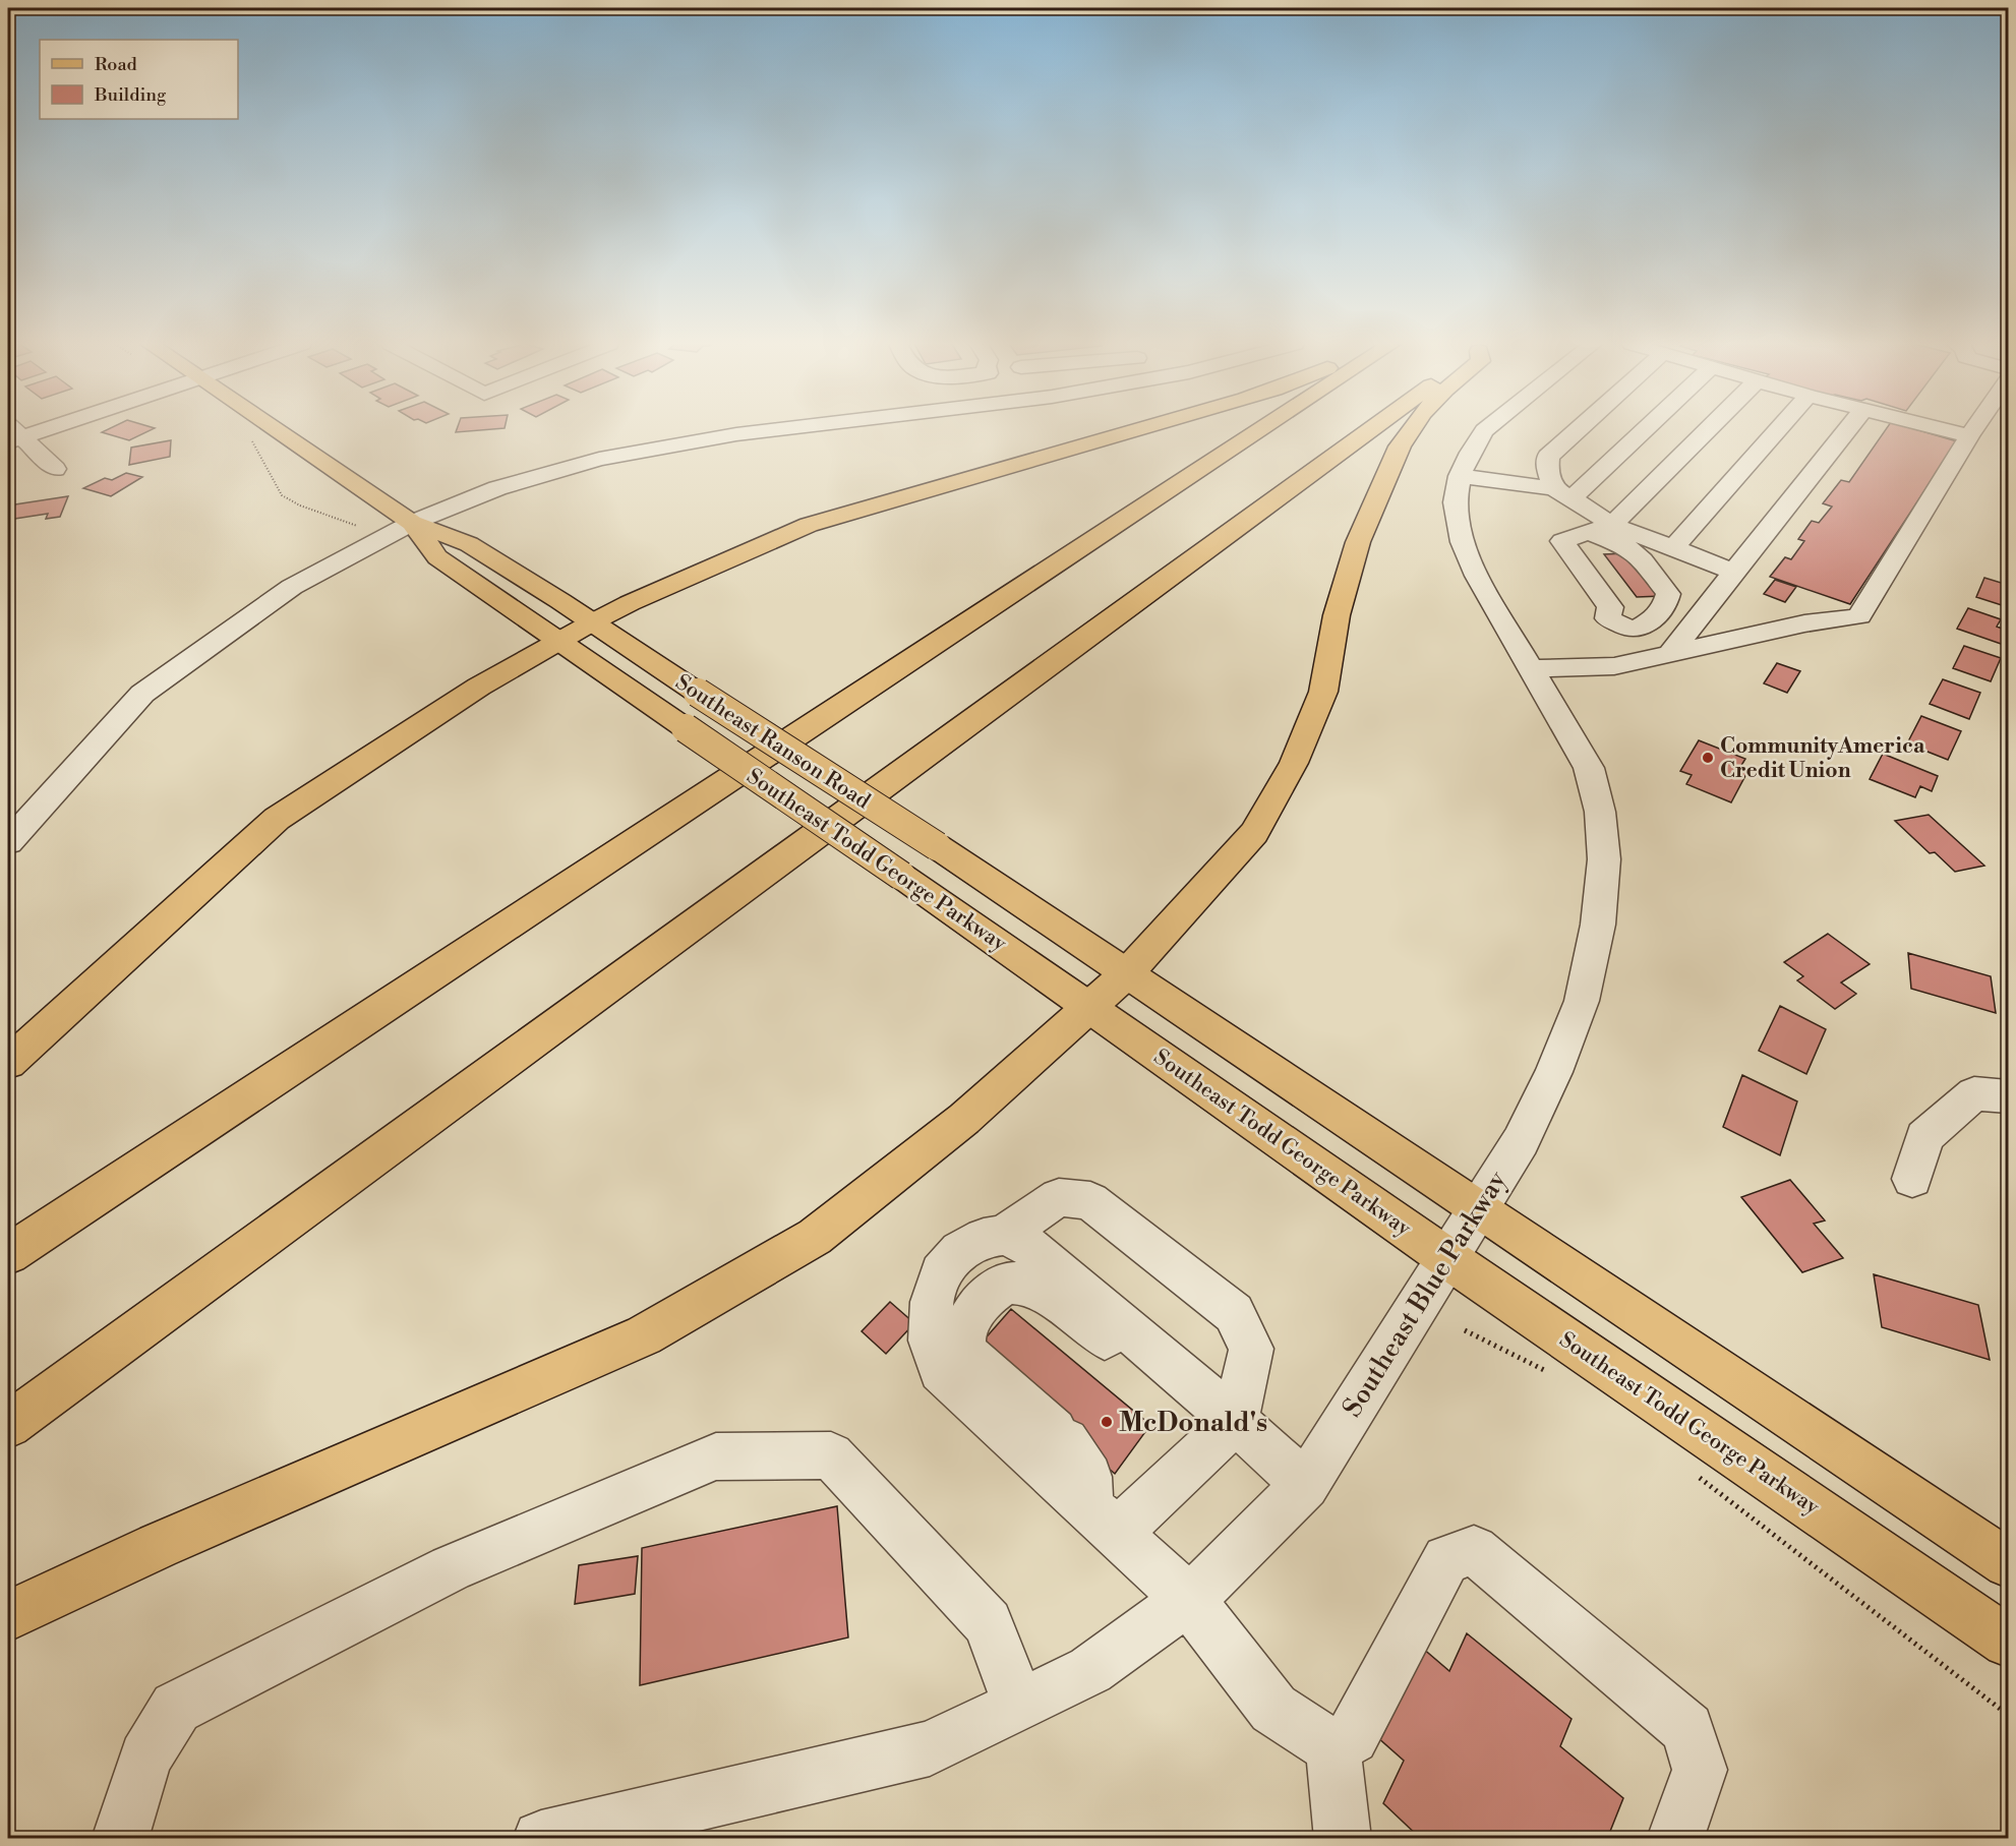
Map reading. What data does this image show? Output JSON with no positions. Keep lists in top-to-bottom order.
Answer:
{
  "streets": {
    "main road": ["Southeast Ranson Road", "Southeast Todd George Parkway"],
    "street": ["Southeast Blue Parkway"]
  },
  "crossings": [
    ["Southeast Ranson Road", "Southeast Todd George Parkway"],
    ["Southeast Todd George Parkway", "Southeast Blue Parkway"]
  ],
  "places": ["CommunityAmerica Credit Union", "McDonald's"],
  "legend": ["Road", "Building"]
}
